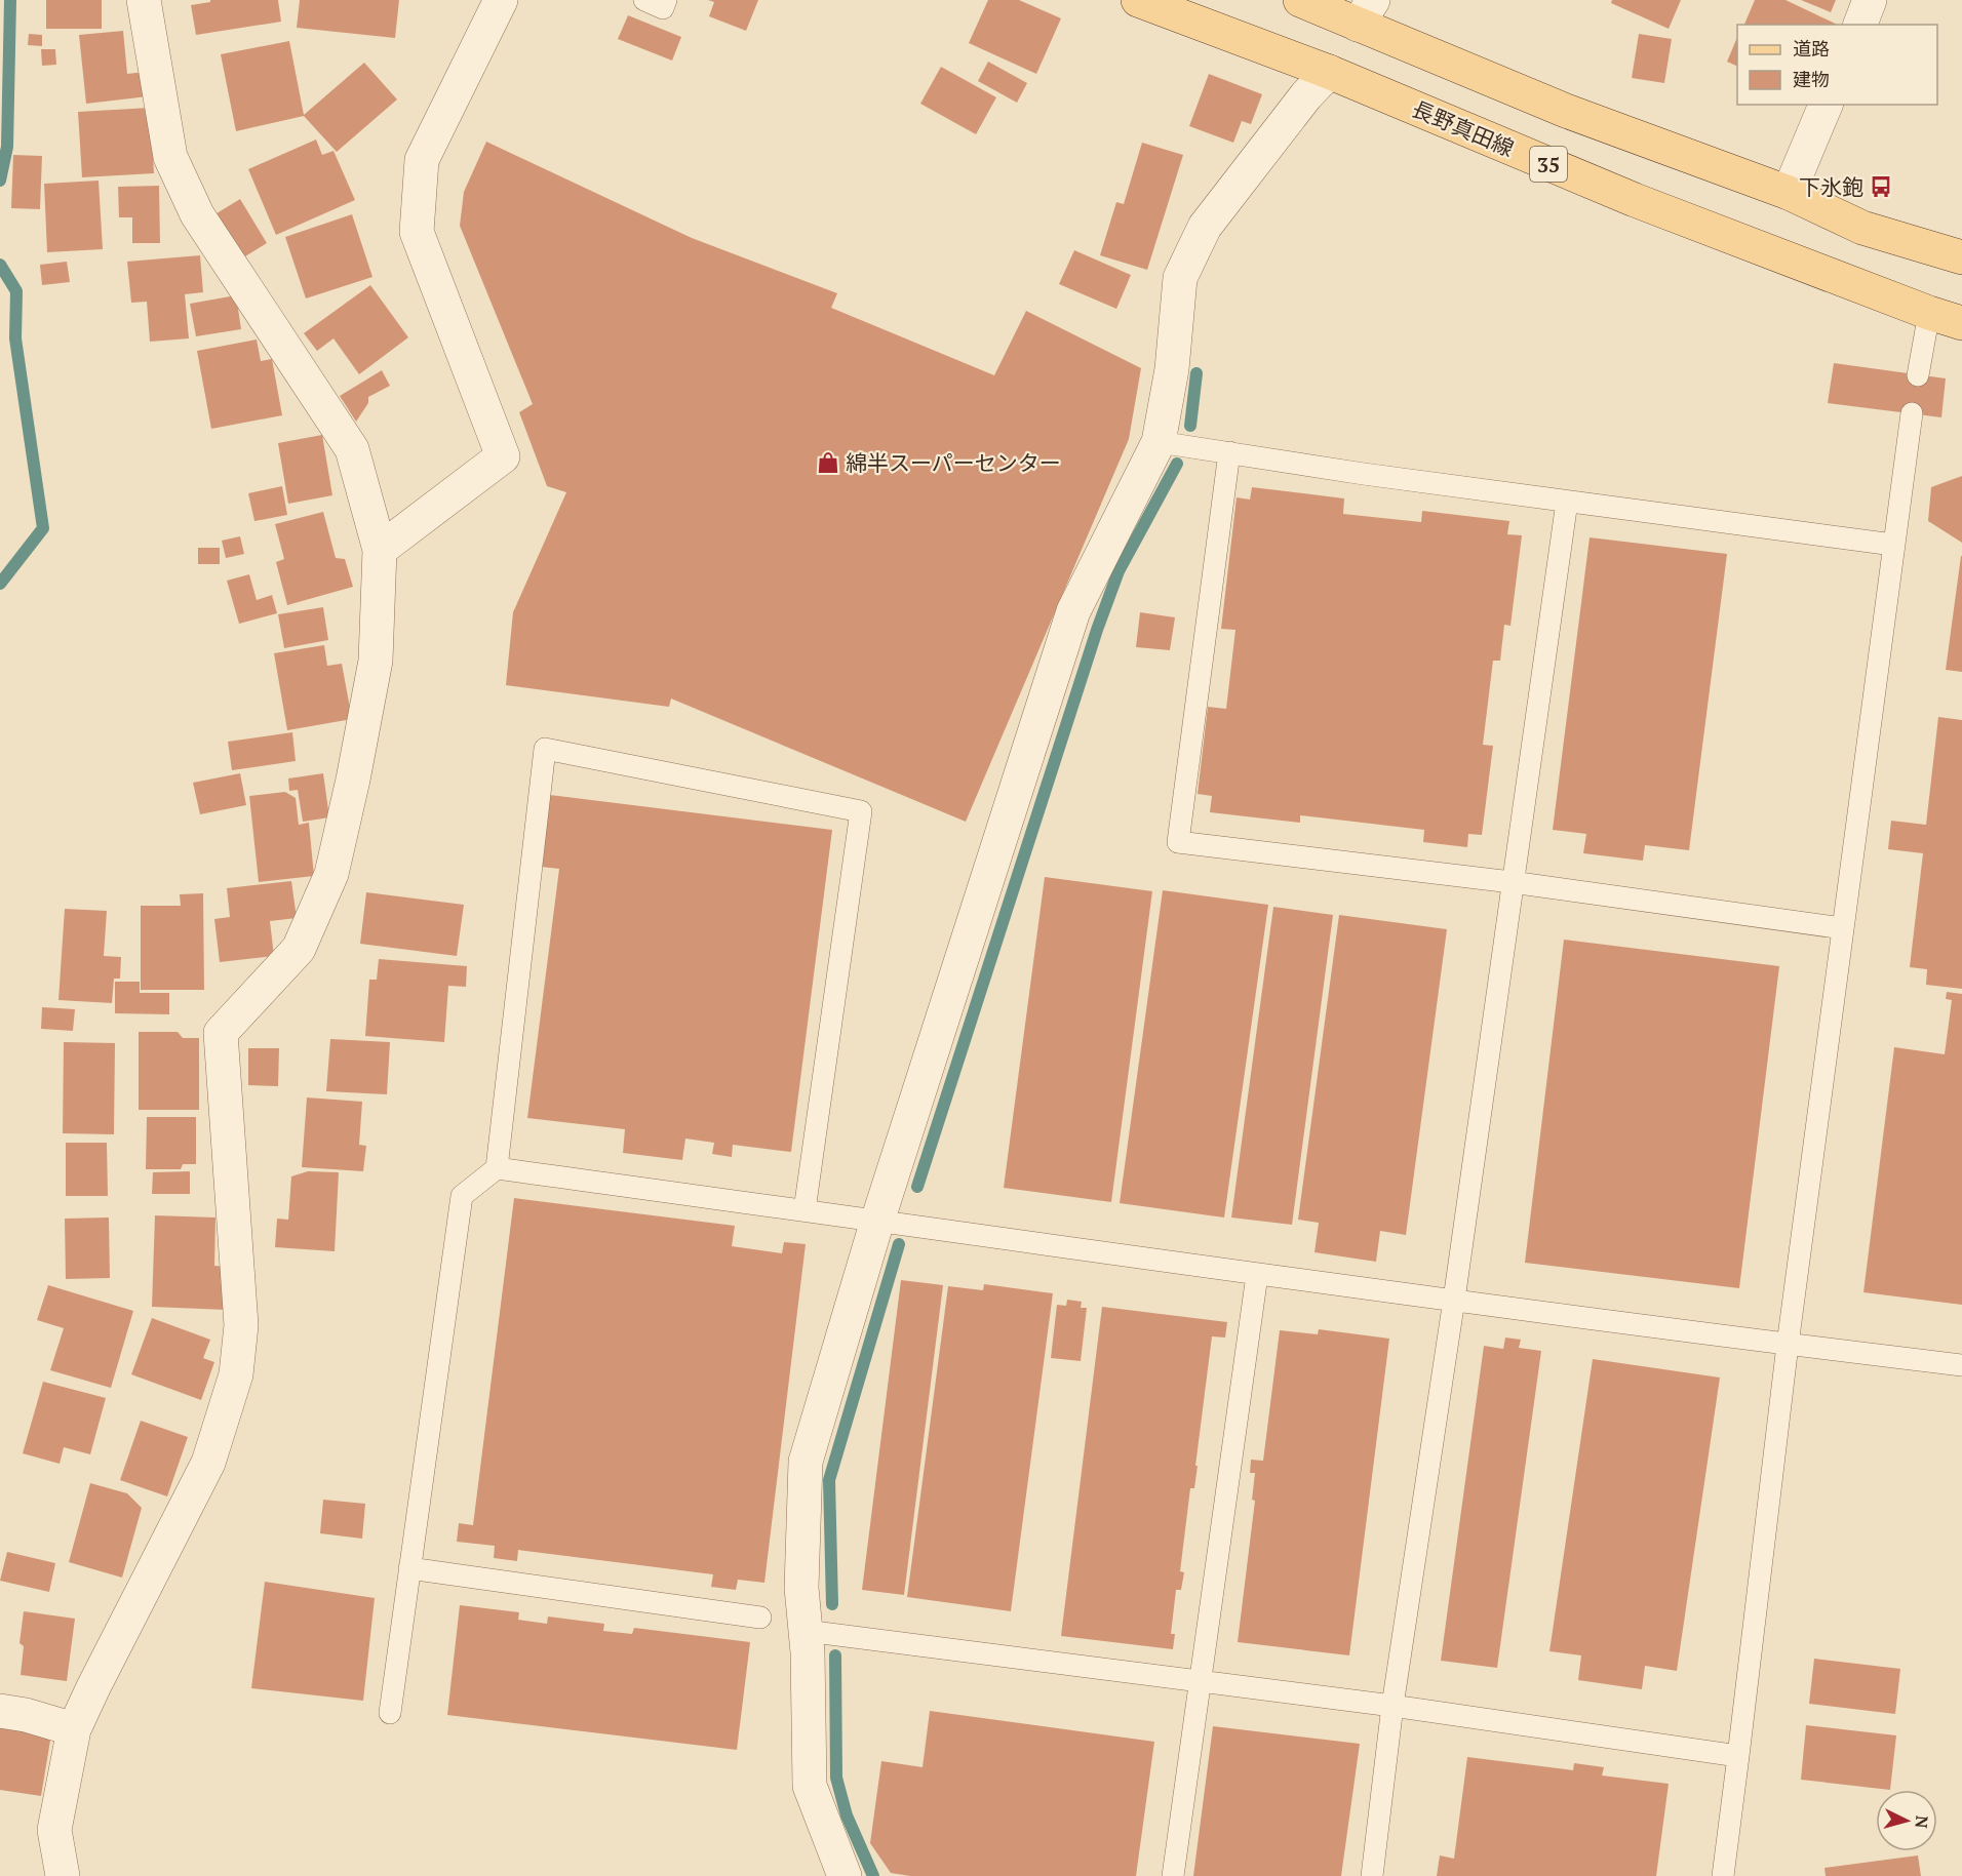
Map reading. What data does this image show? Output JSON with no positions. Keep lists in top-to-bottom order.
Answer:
{
  "streets": {
    "main road": ["長野真田線", "35"]
  },
  "places": {
    "bus stop": ["下氷鉋"],
    "shop": ["綿半スーパーセンター"]
  },
  "legend": ["道路", "建物"],
  "north": "right"
}
